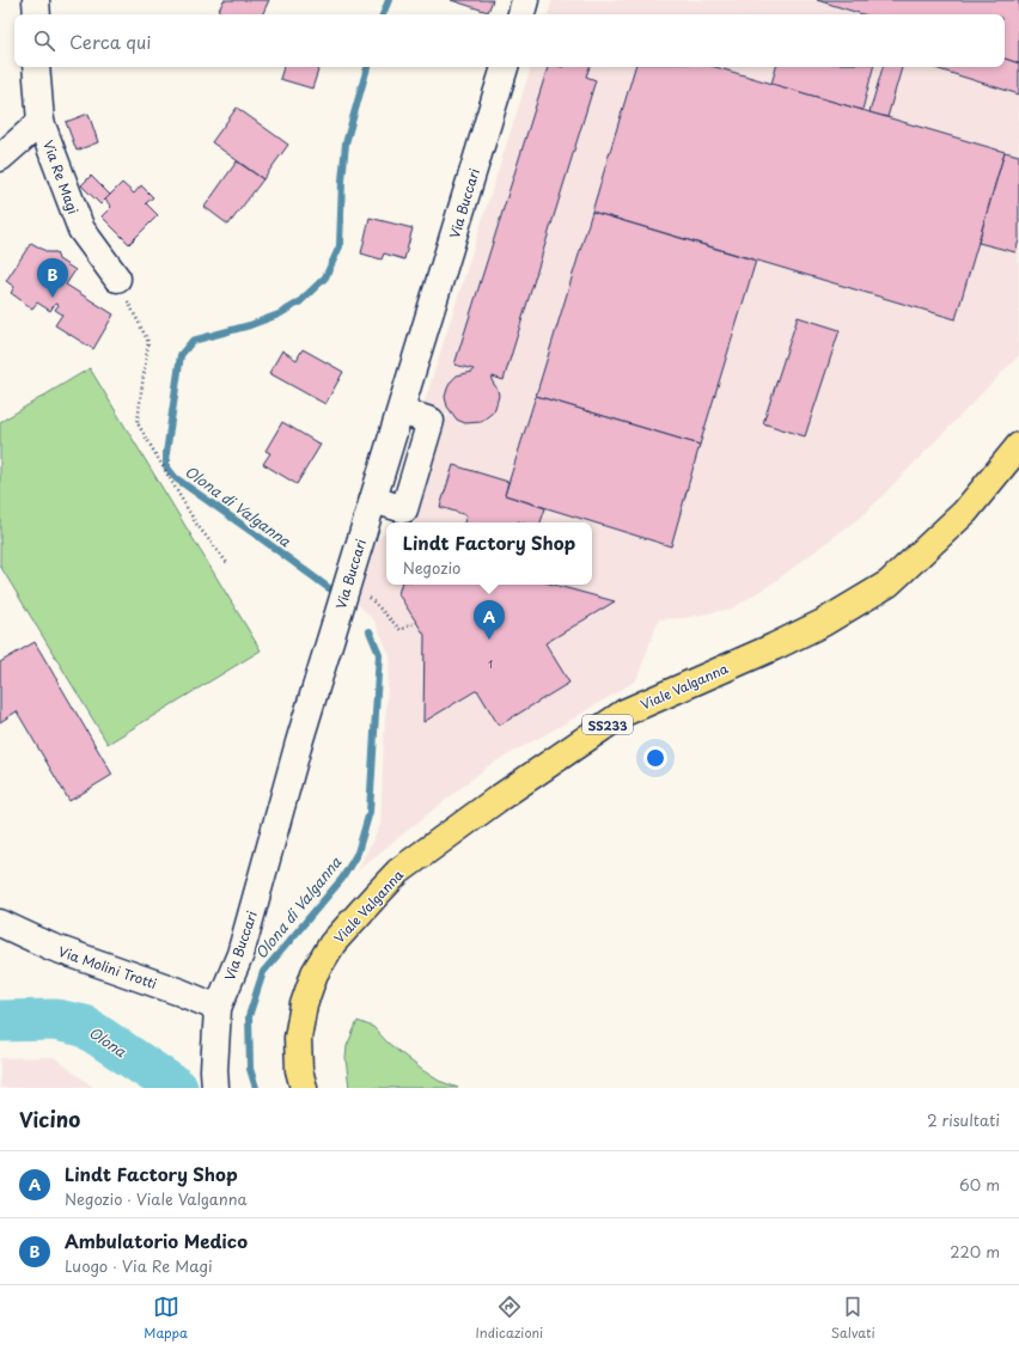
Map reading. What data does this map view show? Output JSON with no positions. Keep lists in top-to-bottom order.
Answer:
{
  "streets": {
    "main road": ["Viale Valganna", "SS233"],
    "street": ["Via Re Magi", "Via Buccari", "Via Molini Trotti"]
  },
  "crossings": [
    ["Via Buccari", "Via Molini Trotti"]
  ],
  "water": ["Olona di Valganna", "Olona"],
  "house_numbers": ["1"],
  "page": {
    "search": "Cerca qui",
    "pins": ["B", "A"],
    "popup": ["Lindt Factory Shop", "Negozio"],
    "heading": ["Vicino", "2 risultati"],
    "list": [
      {
        "mark": "A",
        "name": "Lindt Factory Shop",
        "note": "Negozio · Viale Valganna",
        "value": "60 m"
      },
      {
        "mark": "B",
        "name": "Ambulatorio Medico",
        "note": "Luogo · Via Re Magi",
        "value": "220 m"
      }
    ],
    "nav": ["Mappa", "Indicazioni", "Salvati"]
  }
}
